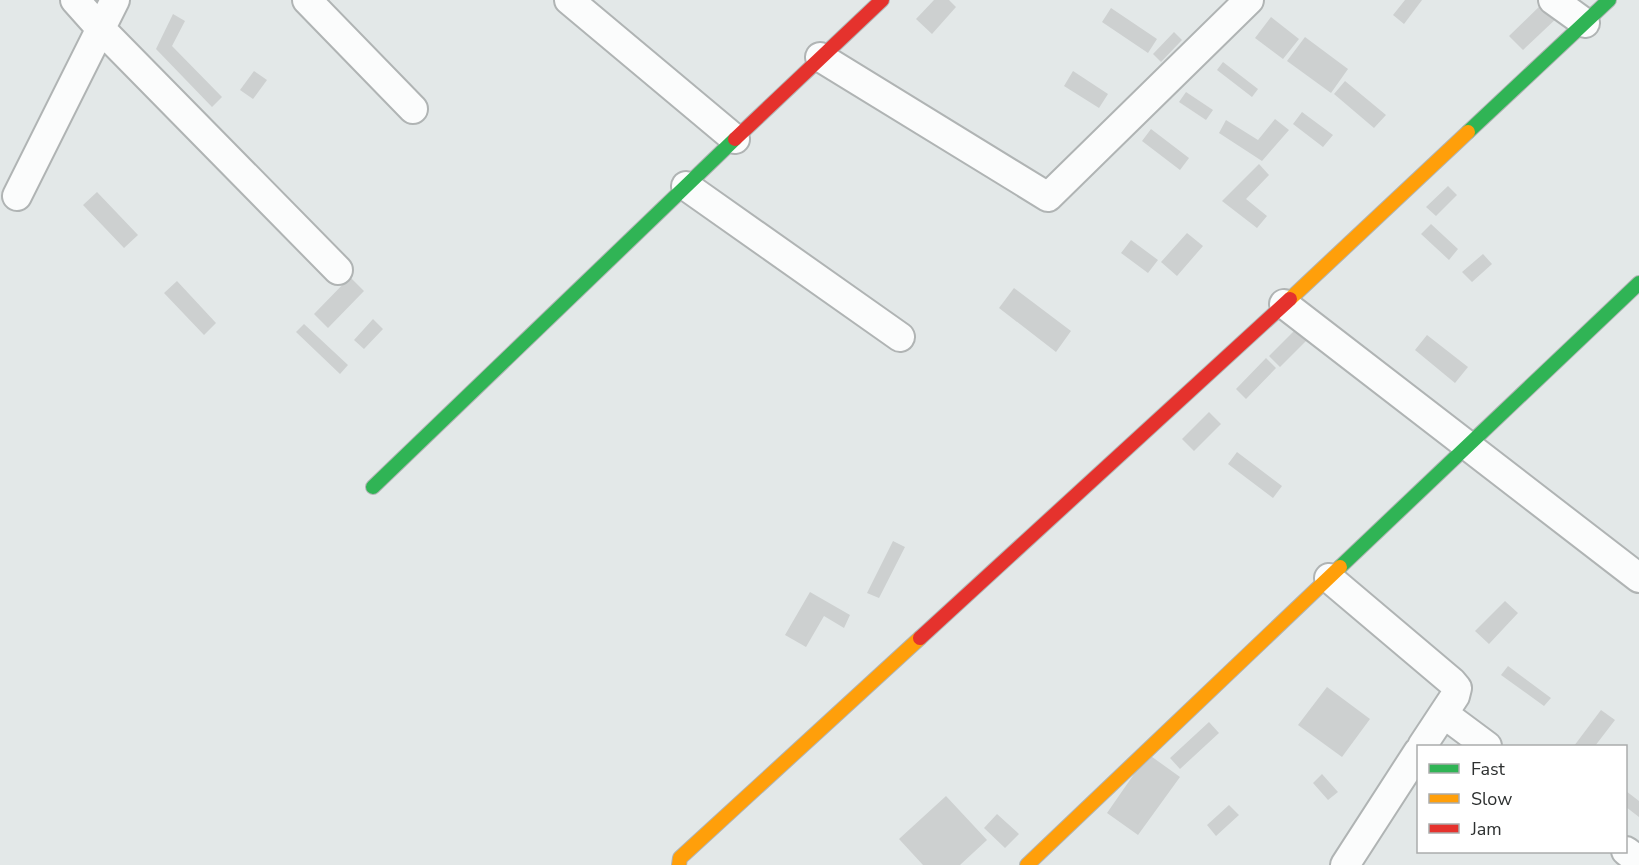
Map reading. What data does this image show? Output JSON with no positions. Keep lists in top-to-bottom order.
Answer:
{
  "legend": ["Fast", "Slow", "Jam"]
}
